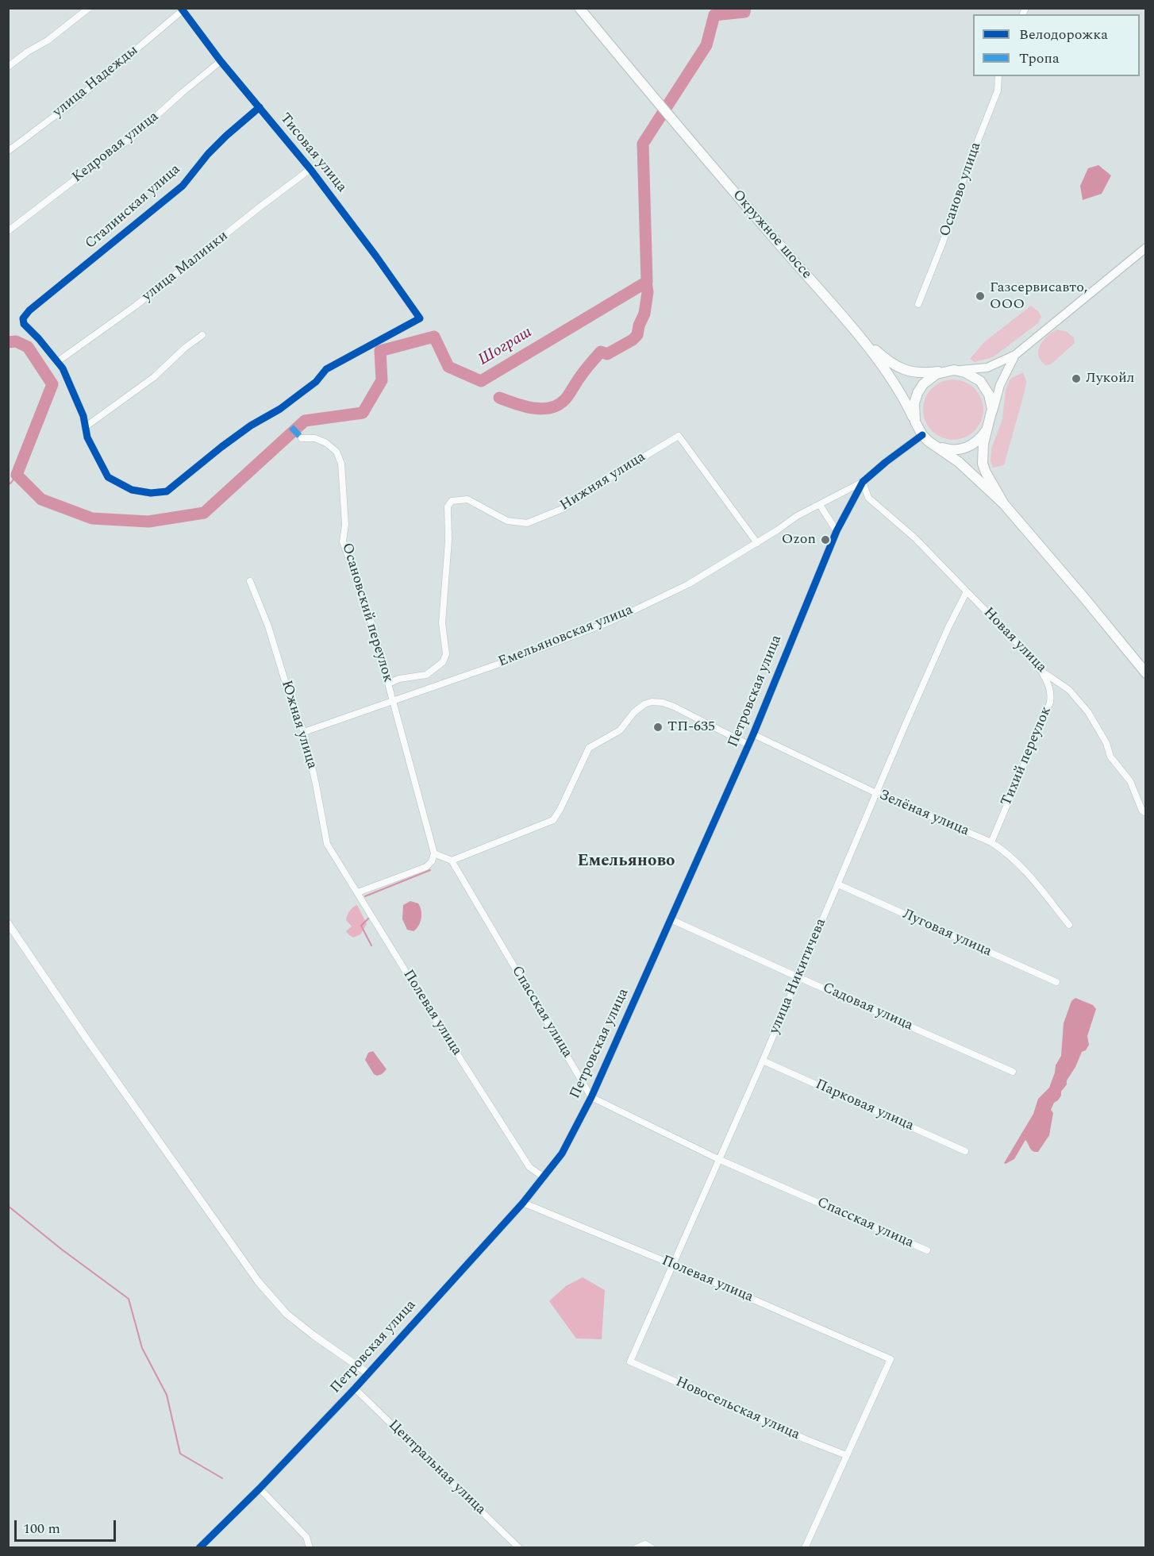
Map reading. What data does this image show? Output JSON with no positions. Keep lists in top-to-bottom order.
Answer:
{
  "streets": {
    "main road": ["Окружное шоссе"],
    "street": [
      "улица Надежды",
      "Кедровая улица",
      "Тисовая улица",
      "Осаново улица",
      "Сталинская улица",
      "улица Малинки",
      "Нижняя улица",
      "Осановский переулок",
      "Емельяновская улица",
      "Новая улица",
      "Петровская улица",
      "Южная улица",
      "Тихий переулок",
      "Зелёная улица",
      "Луговая улица",
      "улица Никитичева",
      "Садовая улица",
      "Спасская улица",
      "Полевая улица",
      "Парковая улица",
      "Новосельская улица",
      "Центральная улица"
    ]
  },
  "crossings": [
    ["улица Надежды", "Тисовая улица"],
    ["Кедровая улица", "Тисовая улица"],
    ["Тисовая улица", "Сталинская улица"],
    ["Тисовая улица", "улица Малинки"],
    ["Сталинская улица", "улица Малинки"],
    ["Окружное шоссе", "Петровская улица"],
    ["Нижняя улица", "Осановский переулок"],
    ["Нижняя улица", "Емельяновская улица"],
    ["Осановский переулок", "Емельяновская улица"],
    ["Емельяновская улица", "Новая улица"],
    ["Емельяновская улица", "Петровская улица"],
    ["Емельяновская улица", "Южная улица"],
    ["Новая улица", "Петровская улица"],
    ["Новая улица", "Тихий переулок"],
    ["Новая улица", "улица Никитичева"],
    ["Петровская улица", "Зелёная улица"],
    ["Петровская улица", "Садовая улица"],
    ["Петровская улица", "Спасская улица"],
    ["Петровская улица", "Полевая улица"],
    ["Петровская улица", "Центральная улица"],
    ["Южная улица", "Полевая улица"],
    ["Тихий переулок", "Зелёная улица"],
    ["Зелёная улица", "улица Никитичева"],
    ["Луговая улица", "улица Никитичева"],
    ["улица Никитичева", "Садовая улица"],
    ["улица Никитичева", "Спасская улица"],
    ["улица Никитичева", "Полевая улица"],
    ["улица Никитичева", "Парковая улица"],
    ["улица Никитичева", "Новосельская улица"],
    ["Полевая улица", "Новосельская улица"]
  ],
  "districts": ["Емельяново"],
  "water": ["Шограш"],
  "places": [
    "Газсервисавто, ООО",
    "Лукойл",
    "Ozon",
    "ТП-635"
  ],
  "legend": ["Велодорожка", "Тропа"],
  "scale_bar": "100 m"
}
